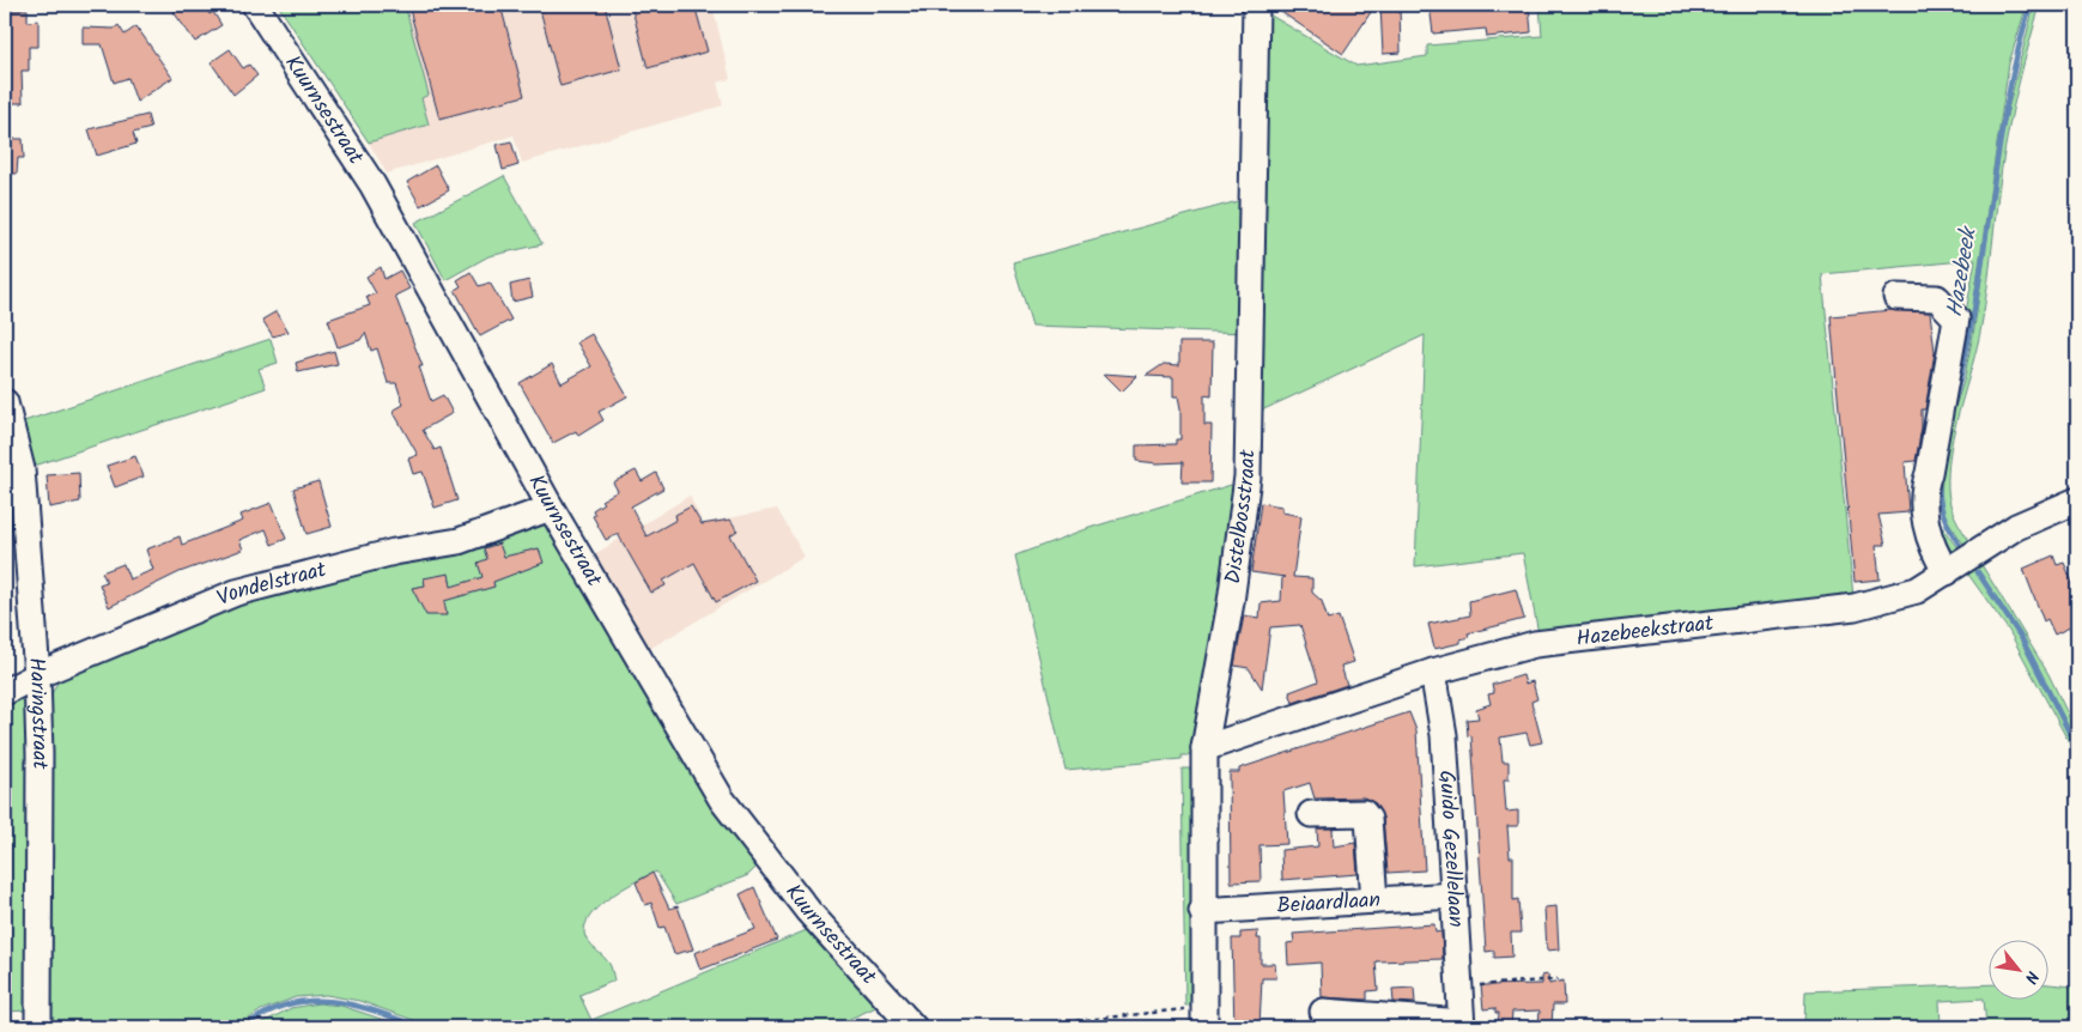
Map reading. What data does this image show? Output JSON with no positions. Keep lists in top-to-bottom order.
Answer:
{
  "streets": {
    "street": [
      "Kuurnsestraat",
      "Distelbosstraat",
      "Vondelstraat",
      "Hazebeekstraat",
      "Haringstraat",
      "Guido Gezellelaan",
      "Beiaardlaan"
    ]
  },
  "crossings": [
    ["Kuurnsestraat", "Vondelstraat"],
    ["Distelbosstraat", "Hazebeekstraat"],
    ["Distelbosstraat", "Beiaardlaan"],
    ["Vondelstraat", "Haringstraat"],
    ["Hazebeekstraat", "Guido Gezellelaan"],
    ["Guido Gezellelaan", "Beiaardlaan"]
  ],
  "water": ["Hazebeek"],
  "north": "bottom right"
}
